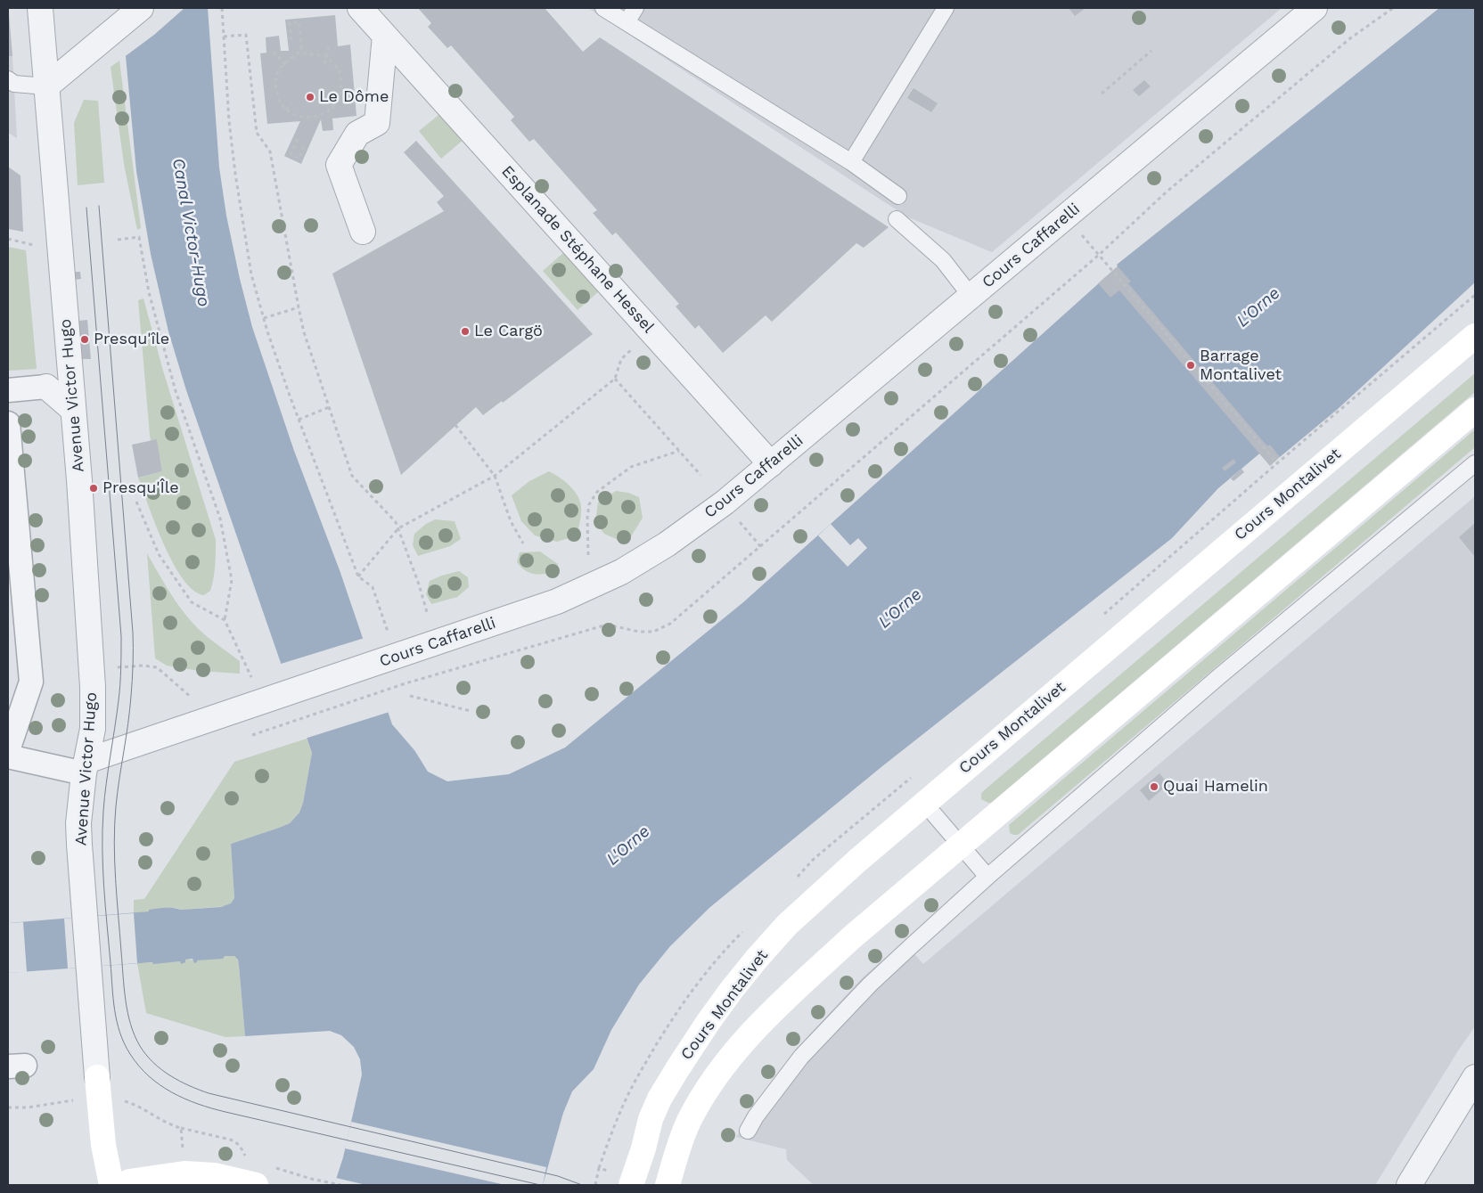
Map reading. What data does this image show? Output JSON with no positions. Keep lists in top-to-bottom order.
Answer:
{
  "streets": {
    "main road": ["Cours Montalivet"],
    "street": ["Cours Caffarelli", "Esplanade Stéphane Hessel", "Avenue Victor Hugo"]
  },
  "crossings": [
    ["Cours Caffarelli", "Esplanade Stéphane Hessel"],
    ["Cours Caffarelli", "Avenue Victor Hugo"]
  ],
  "water": ["Canal Victor-Hugo", "L'Orne"],
  "places": [
    "Le Dôme",
    "Le Cargö",
    "Presqu'île",
    "Barrage Montalivet",
    "Presqu'Île",
    "Quai Hamelin"
  ]
}
